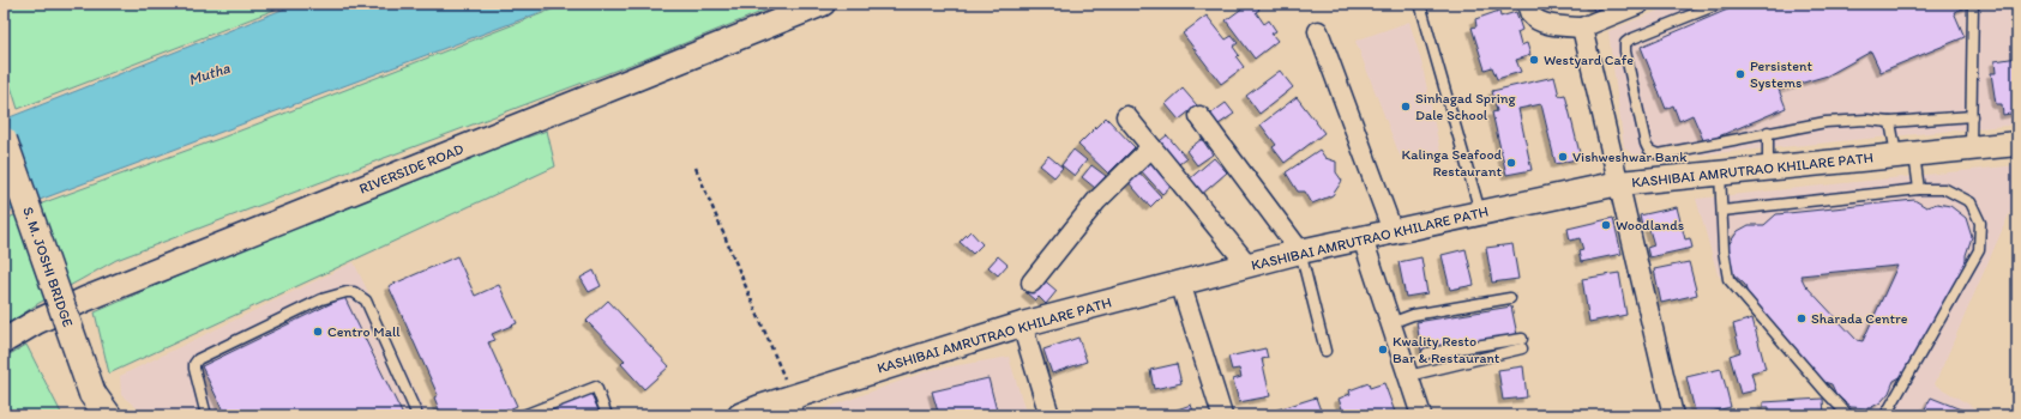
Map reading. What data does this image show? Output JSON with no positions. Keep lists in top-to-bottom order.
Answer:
{
  "streets": {
    "main road": ["S. M. JOSHI BRIDGE"],
    "street": ["RIVERSIDE ROAD", "KASHIBAI AMRUTRAO KHILARE PATH"]
  },
  "water": ["Mutha"],
  "places": [
    "Westyard Cafe",
    "Persistent Systems",
    "Sinhagad Spring Dale School",
    "Vishweshwar Bank",
    "Kalinga Seafood Restaurant",
    "Woodlands",
    "Sharada Centre",
    "Centro Mall",
    "Kwality Resto Bar & Restaurant"
  ]
}
